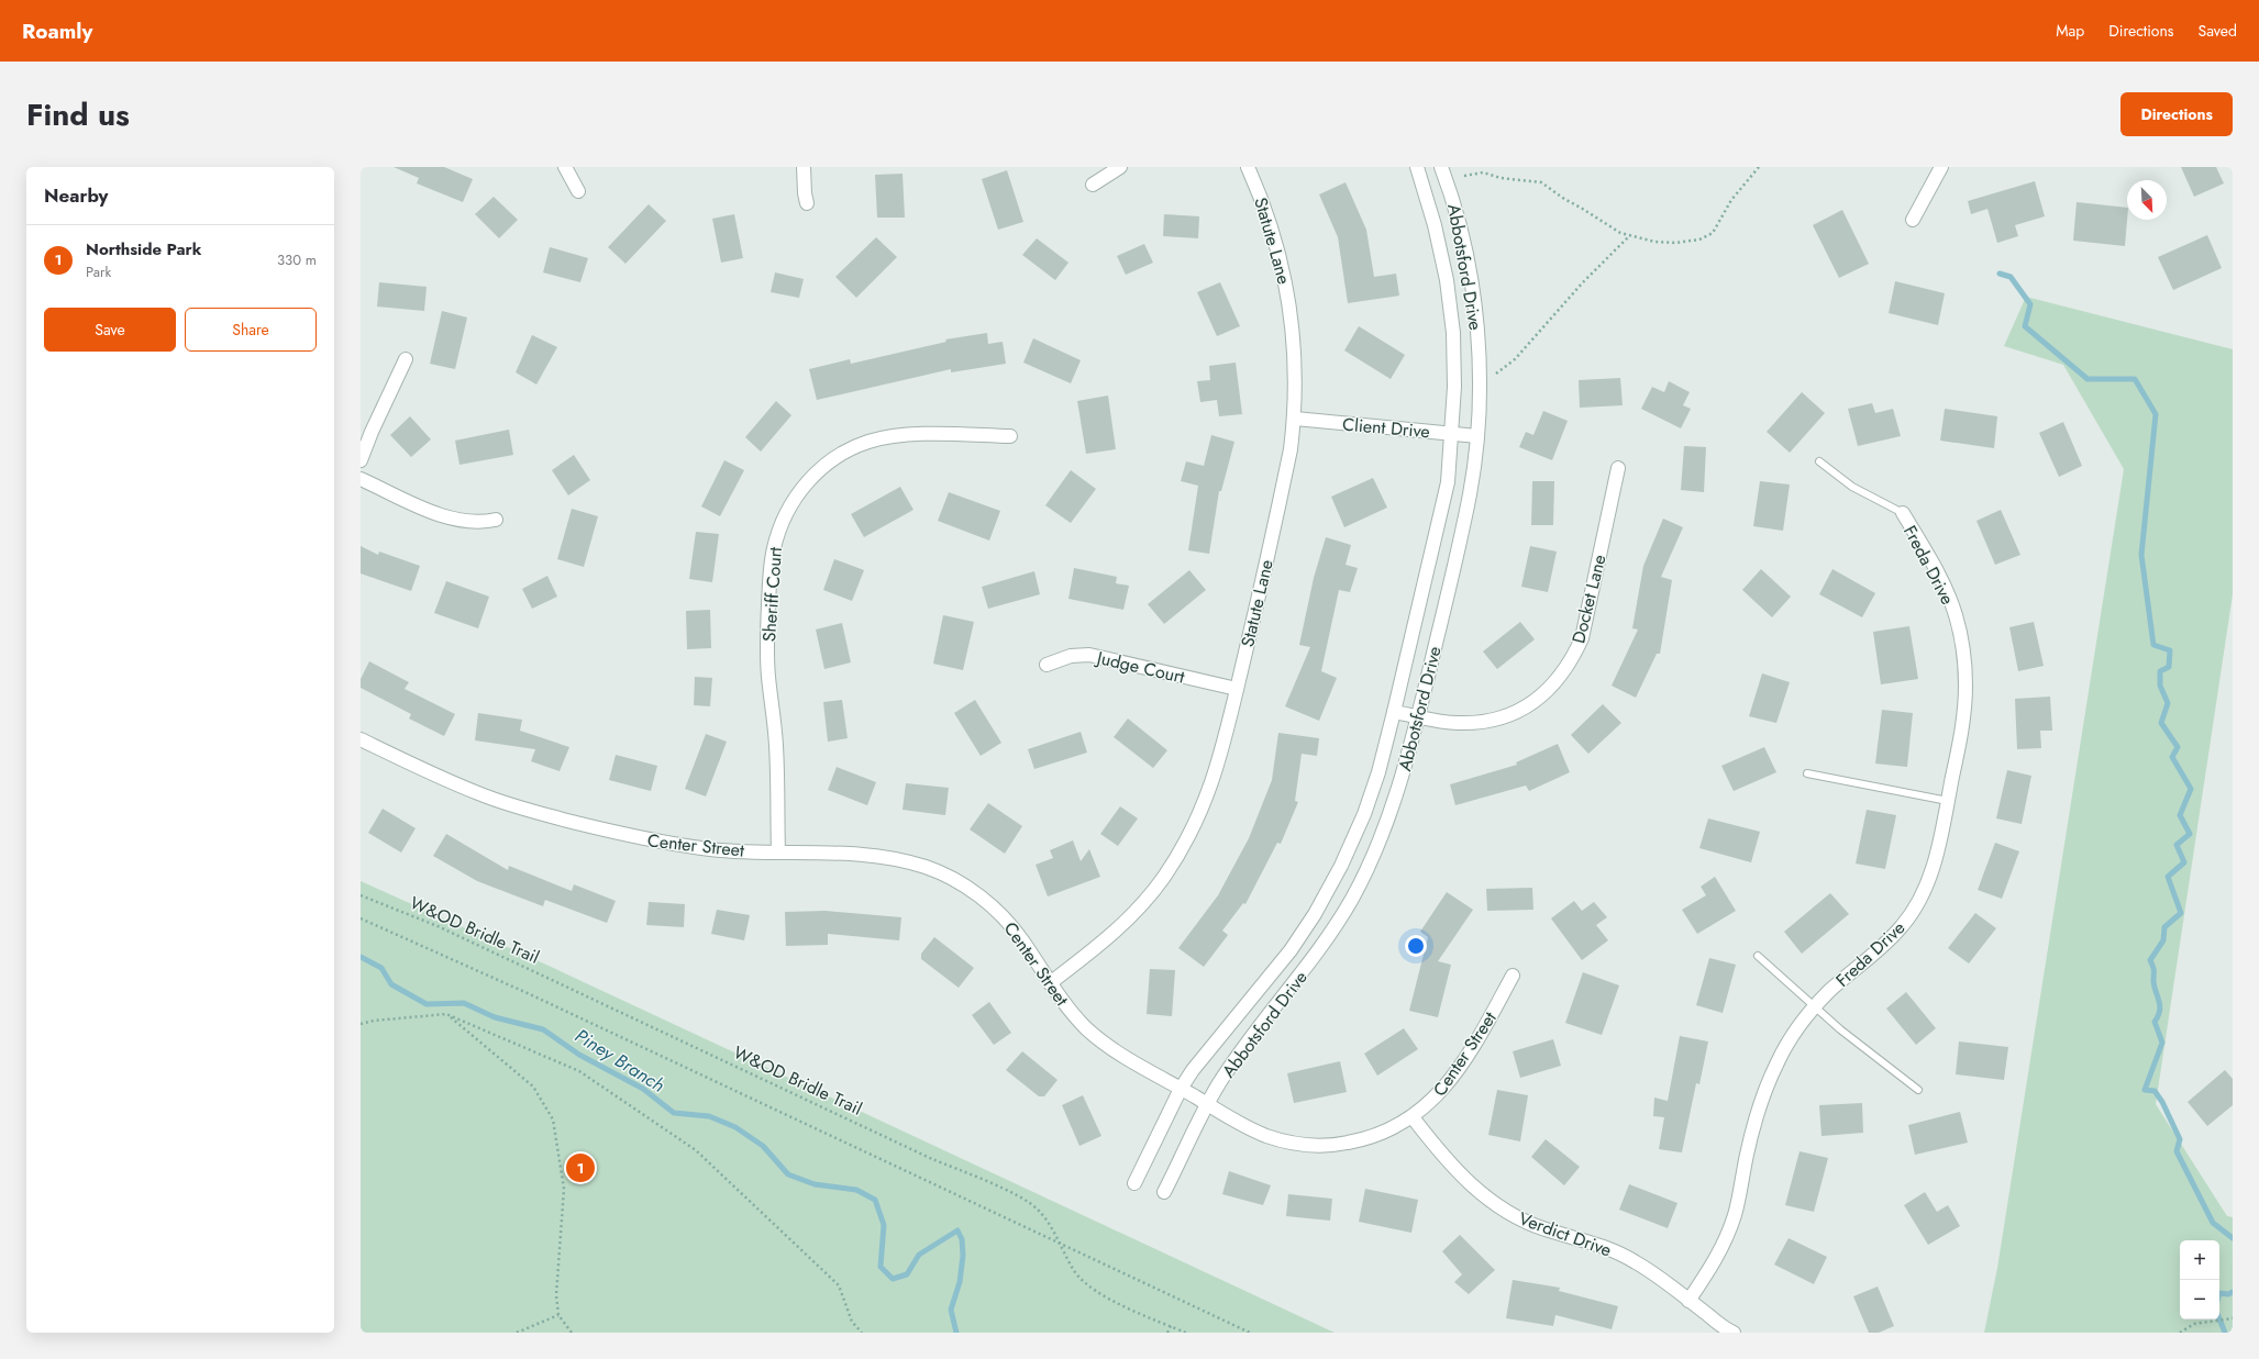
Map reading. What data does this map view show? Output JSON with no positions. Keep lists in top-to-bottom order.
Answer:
{
  "streets": {
    "street": [
      "Statute Lane",
      "Abbotsford Drive",
      "Client Drive",
      "Freda Drive",
      "Sheriff Court",
      "Docket Lane",
      "Judge Court",
      "Center Street",
      "Verdict Drive"
    ],
    "path": ["W&OD Bridle Trail"]
  },
  "crossings": [
    ["Statute Lane", "Client Drive"],
    ["Statute Lane", "Judge Court"],
    ["Statute Lane", "Center Street"],
    ["Abbotsford Drive", "Client Drive"],
    ["Abbotsford Drive", "Docket Lane"],
    ["Abbotsford Drive", "Center Street"],
    ["Freda Drive", "Verdict Drive"],
    ["Sheriff Court", "Center Street"],
    ["Center Street", "Verdict Drive"]
  ],
  "water": ["Piney Branch"],
  "north": "bottom right",
  "page": {
    "header": "Roamly",
    "nav": ["Map", "Directions", "Saved"],
    "title": "Find us",
    "buttons": [
      "Directions",
      ["Save", "Share"]
    ],
    "heading": "Nearby",
    "list": [
      {
        "mark": "1",
        "name": "Northside Park",
        "note": "Park",
        "value": "330 m"
      }
    ],
    "pins": "1",
    "map_buttons": ["+", "−"]
  }
}
